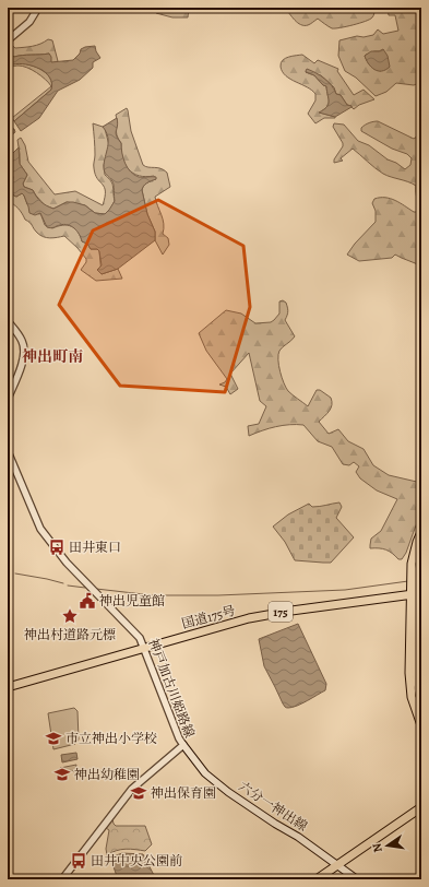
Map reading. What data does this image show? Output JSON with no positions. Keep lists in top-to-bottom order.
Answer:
{
  "streets": {
    "main road": ["175", "国道175号", "六分一神出線"],
    "street": ["神戸加古川姫路線"]
  },
  "crossings": [
    ["国道175号", "神戸加古川姫路線"],
    ["神戸加古川姫路線", "六分一神出線"]
  ],
  "districts": ["神出町南"],
  "places": {
    "bus stop": ["田井東口", "田井中央公園前"],
    "public building": ["神出児童館"],
    "place": ["神出村道路元標"],
    "school or university": ["市立神出小学校", "神出幼稚園", "神出保育園"]
  },
  "north": "left"
}
